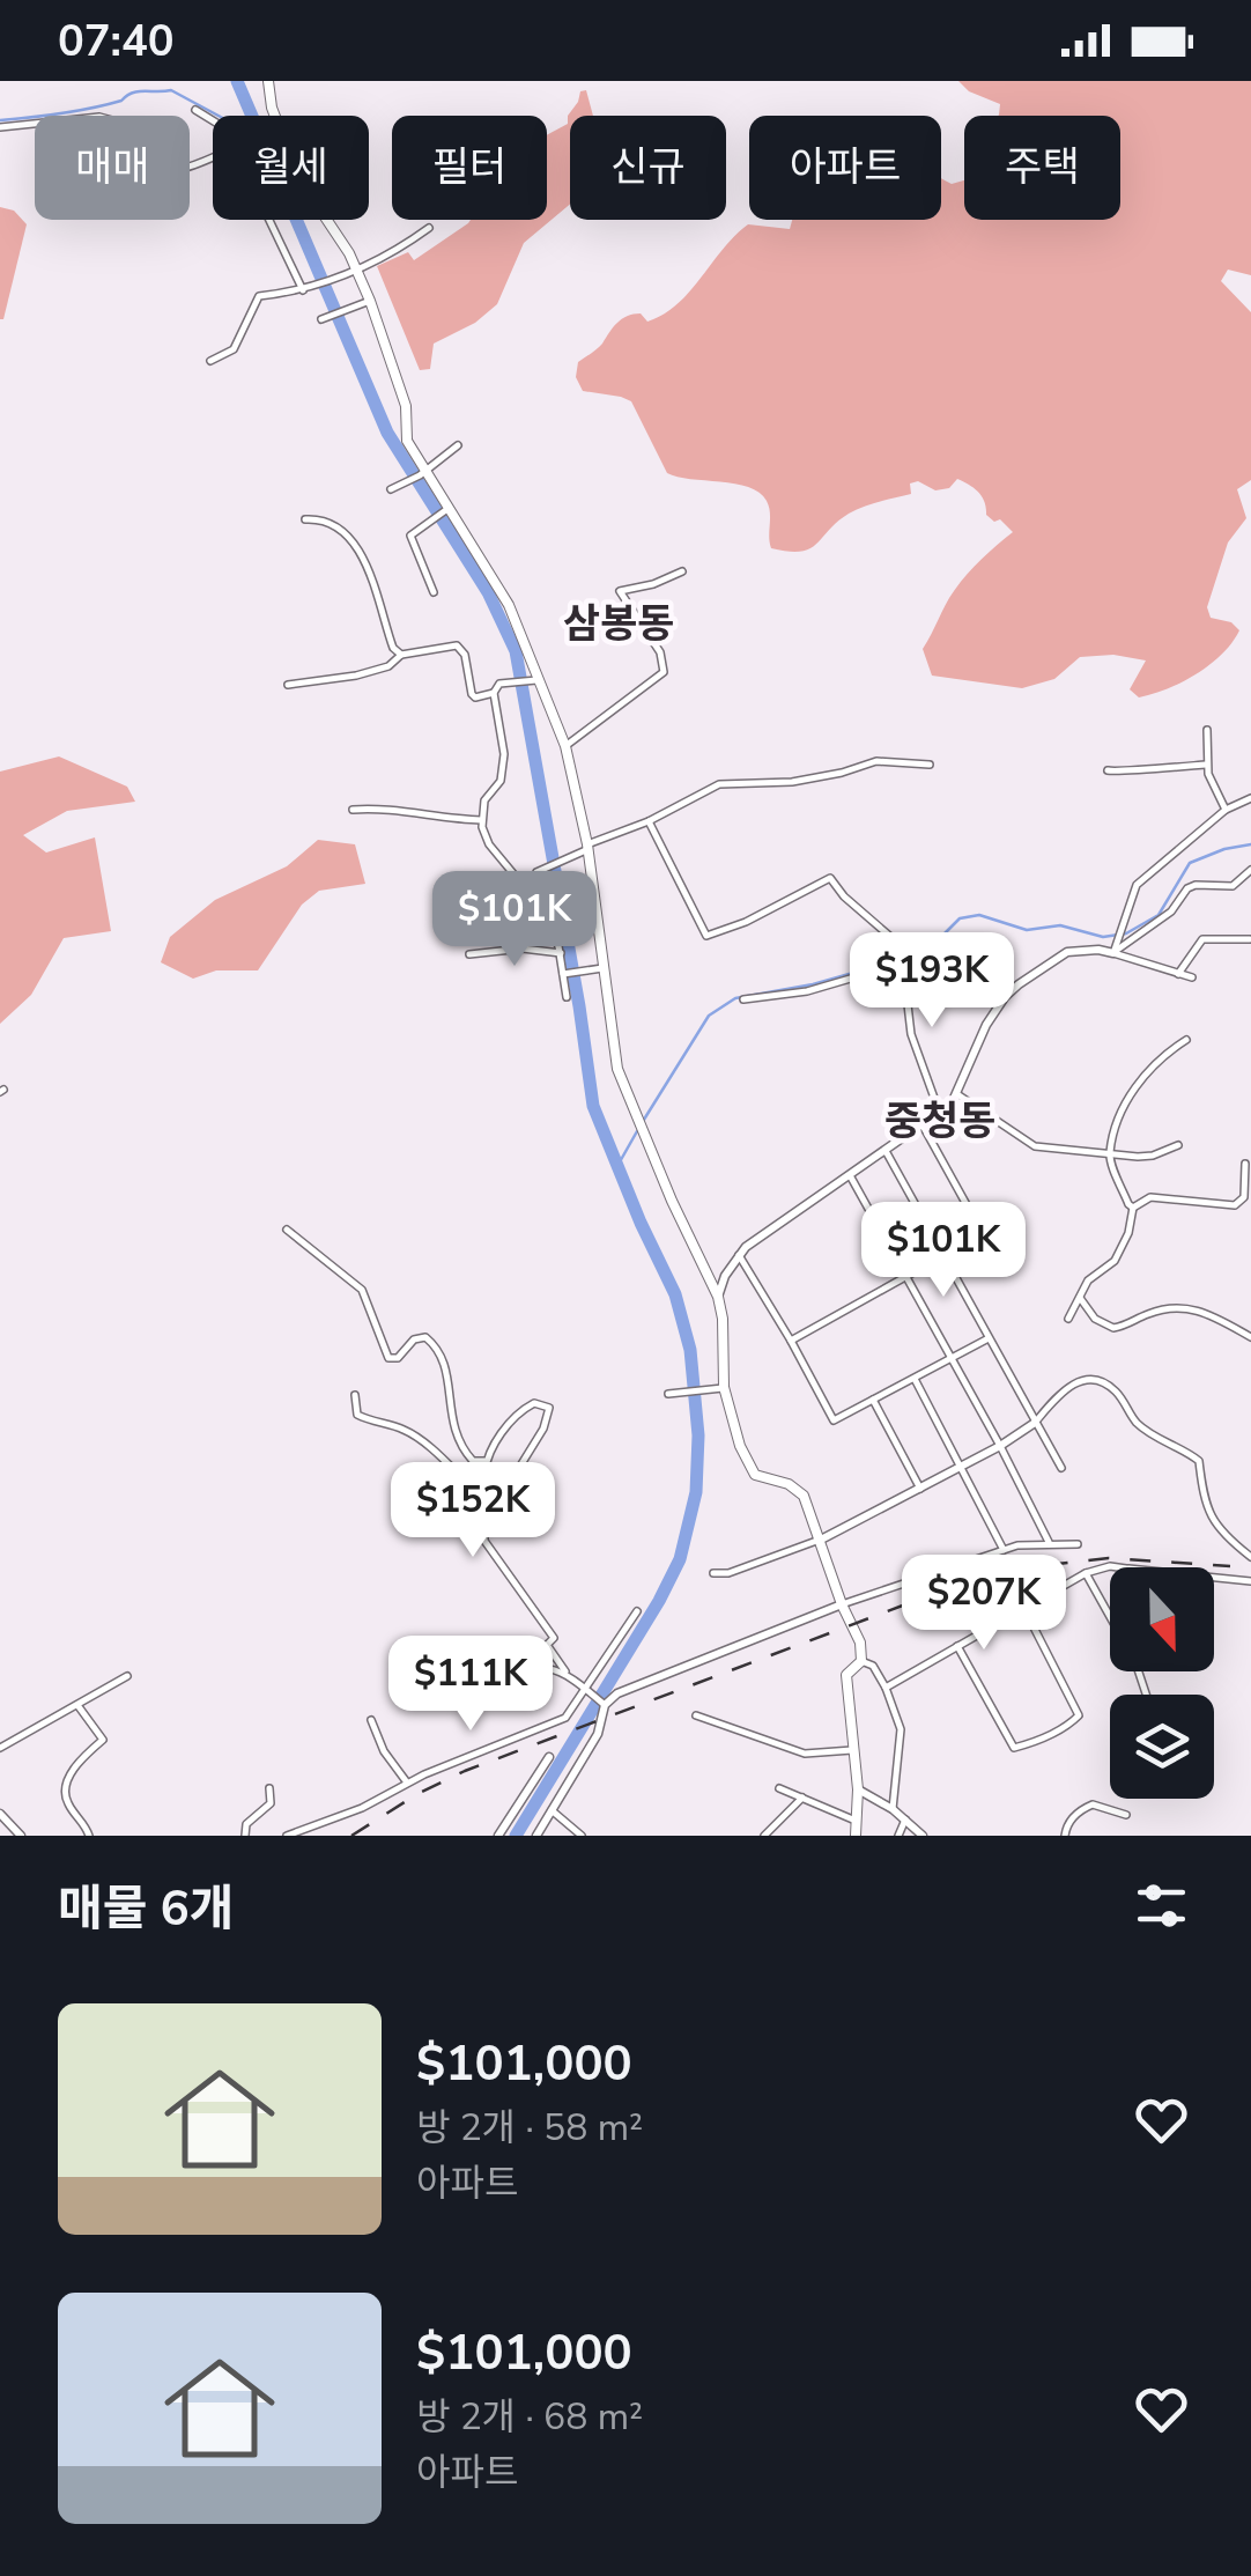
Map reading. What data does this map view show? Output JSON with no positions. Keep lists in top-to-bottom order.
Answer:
{
  "districts": ["삼봉동", "중청동"],
  "north": "bottom",
  "page": {
    "status": "07:40",
    "chip": [
      "매매",
      "월세",
      "필터",
      "신규",
      "아파트",
      "주택"
    ],
    "price": [
      "$101K",
      "$193K",
      "$101K",
      "$152K",
      "$207K",
      "$111K"
    ],
    "heading": "매물 6개",
    "list": [
      {
        "name": "$101,000",
        "note": "방 2개 · 58 m² · 아파트"
      },
      {
        "name": "$101,000",
        "note": "방 2개 · 68 m² · 아파트"
      }
    ]
  }
}
